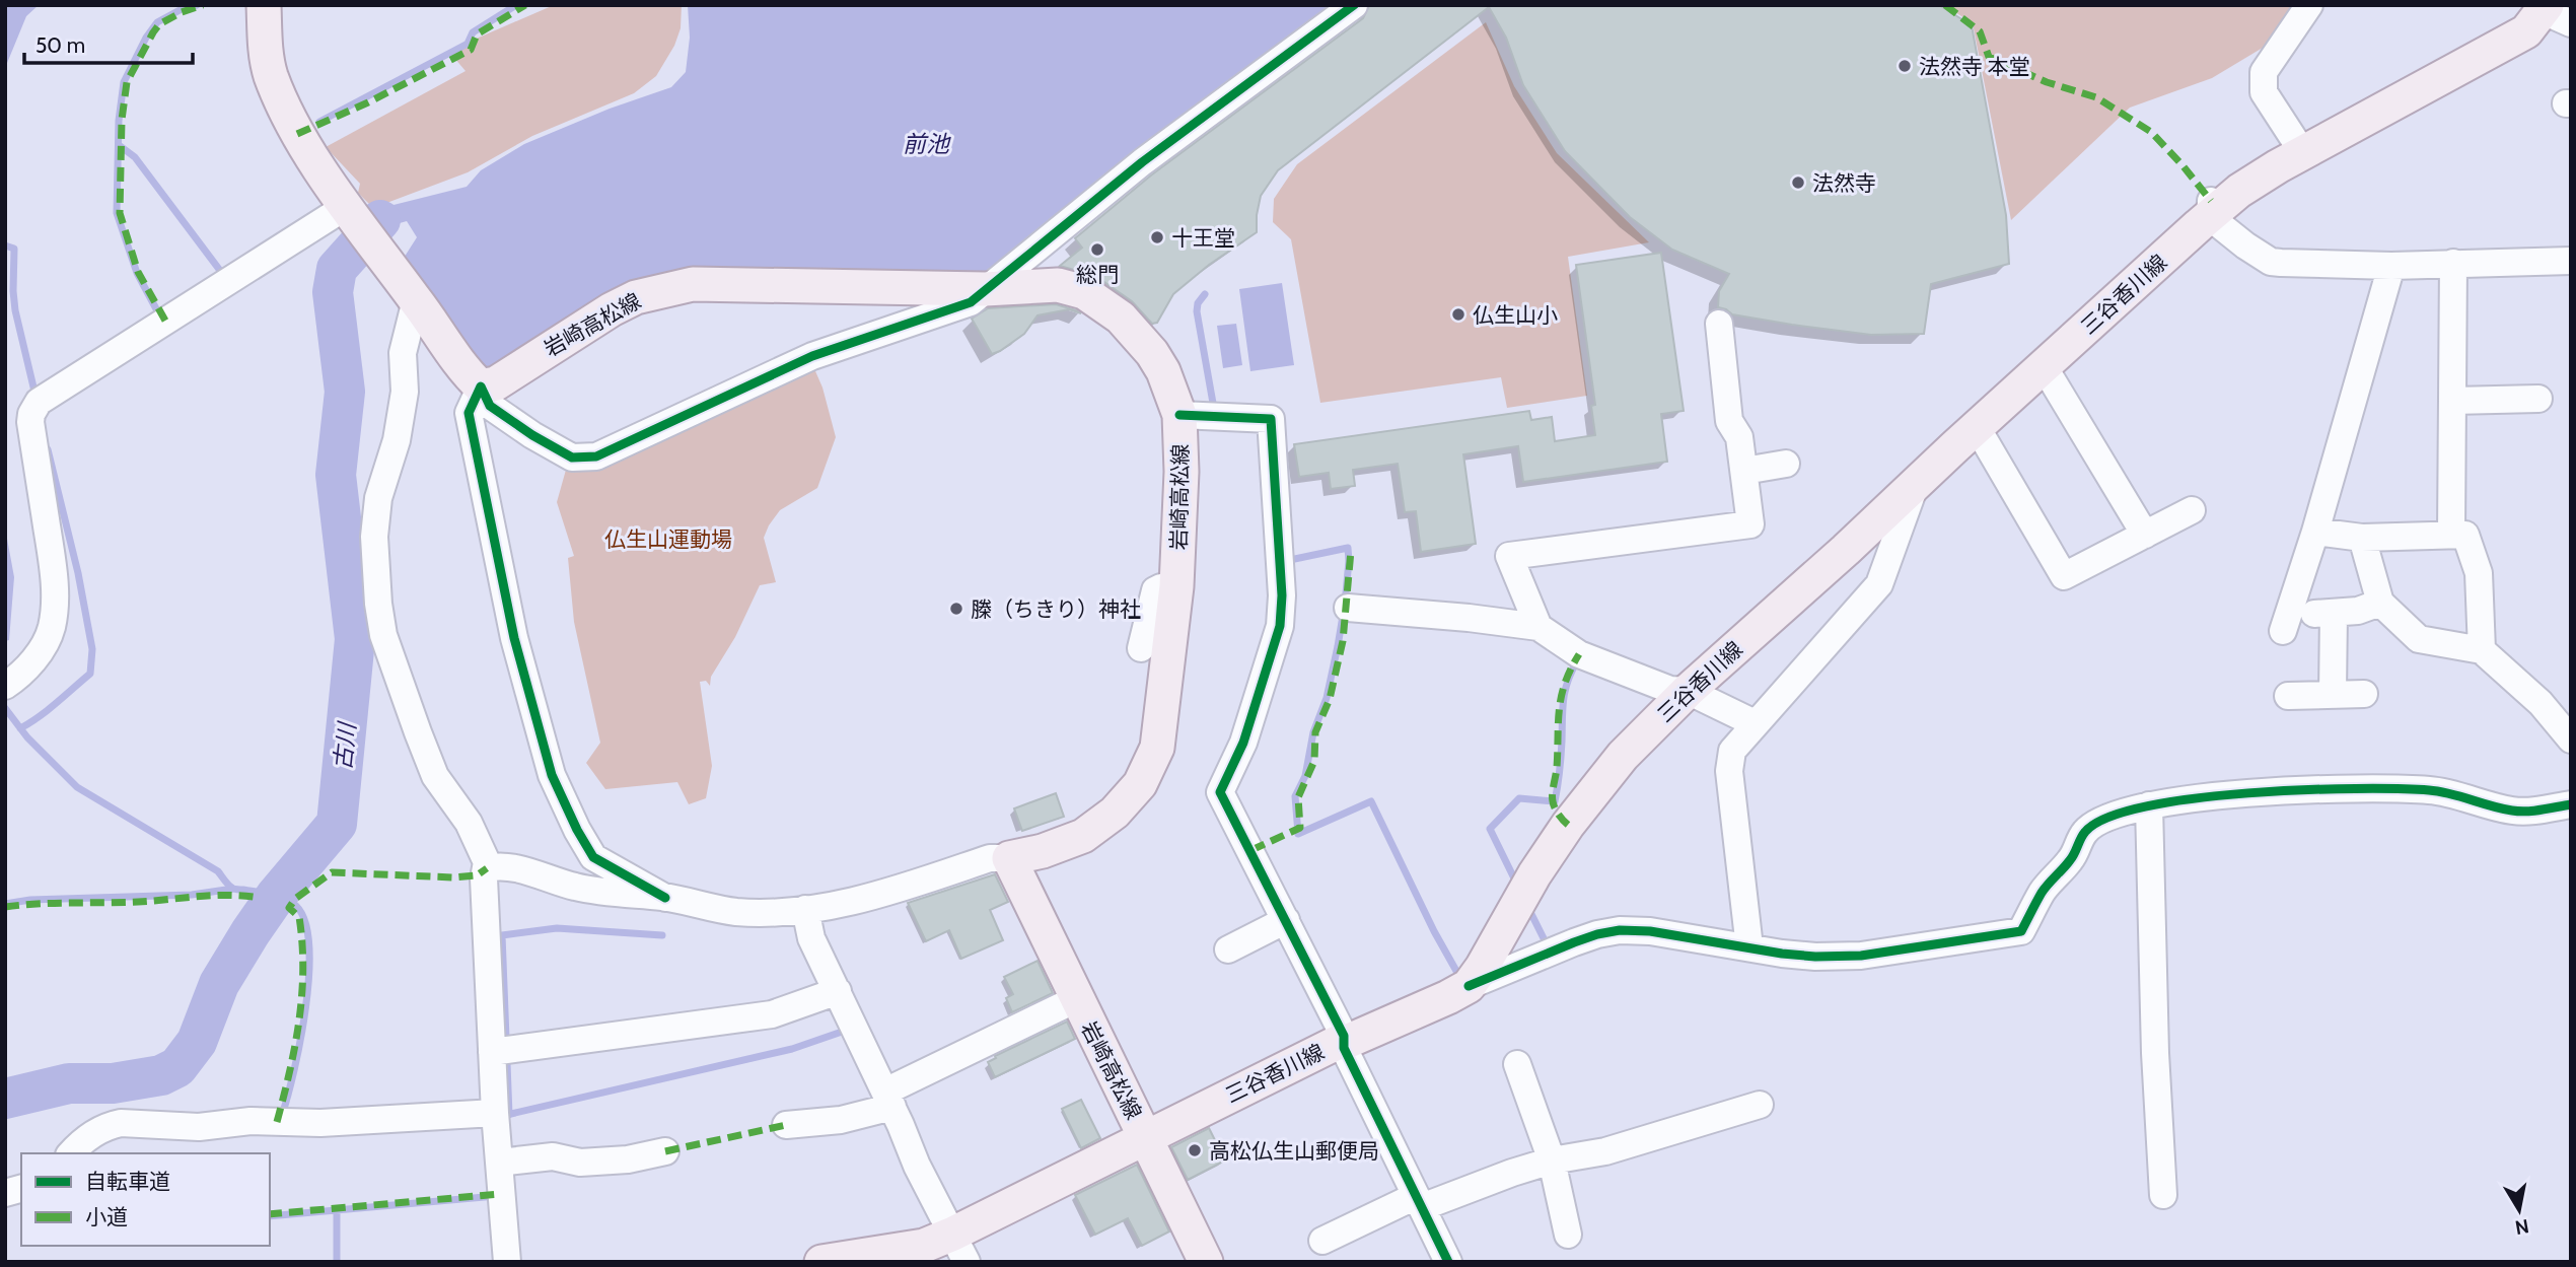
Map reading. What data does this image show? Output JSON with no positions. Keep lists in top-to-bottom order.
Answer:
{
  "streets": {
    "main road": ["三谷香川線", "岩崎高松線"]
  },
  "crossings": [
    ["三谷香川線", "岩崎高松線"]
  ],
  "water": ["前池", "古川"],
  "parks": ["仏生山運動場"],
  "places": [
    "法然寺 本堂",
    "法然寺",
    "十王堂",
    "総門",
    "仏生山小",
    "榺（ちきり）神社",
    "高松仏生山郵便局"
  ],
  "legend": ["自転車道", "小道"],
  "scale_bar": "50 m",
  "north": "bottom"
}
